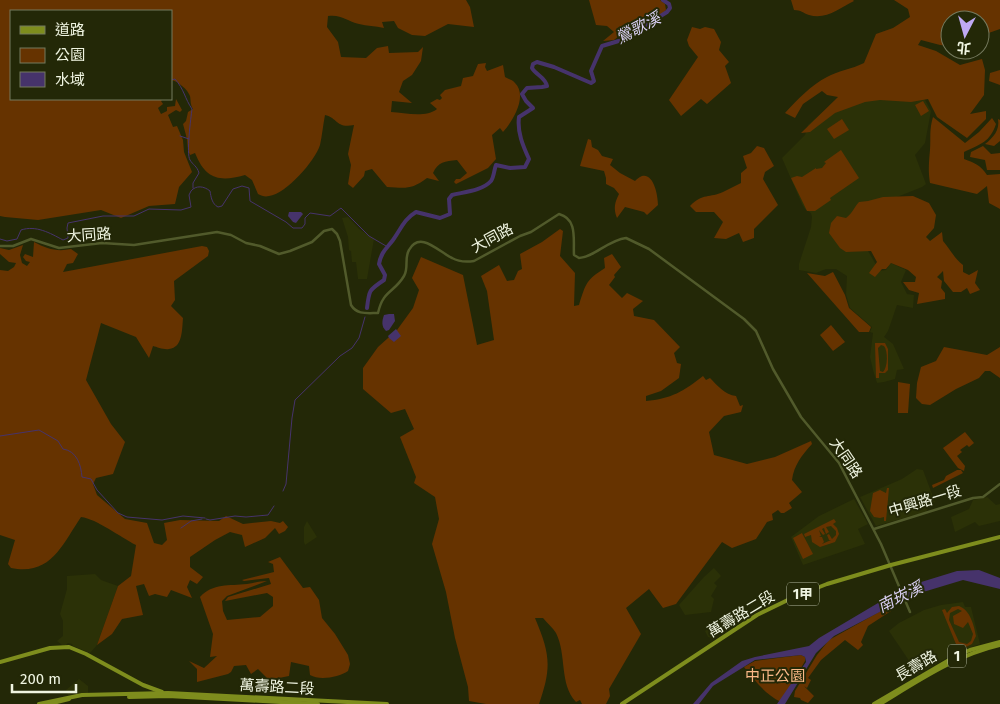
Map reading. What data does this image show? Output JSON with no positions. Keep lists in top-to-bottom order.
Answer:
{
  "streets": {
    "main road": [
      "1甲",
      "萬壽路二段",
      "1",
      "長壽路"
    ],
    "street": ["大同路", "中興路一段"]
  },
  "crossings": [
    ["大同路", "中興路一段"],
    ["大同路", "萬壽路二段"]
  ],
  "water": ["鶯歌溪", "南崁溪"],
  "parks": ["中正公園"],
  "legend": ["道路", "公園", "水域"],
  "scale_bar": "200 m",
  "north": "bottom"
}
